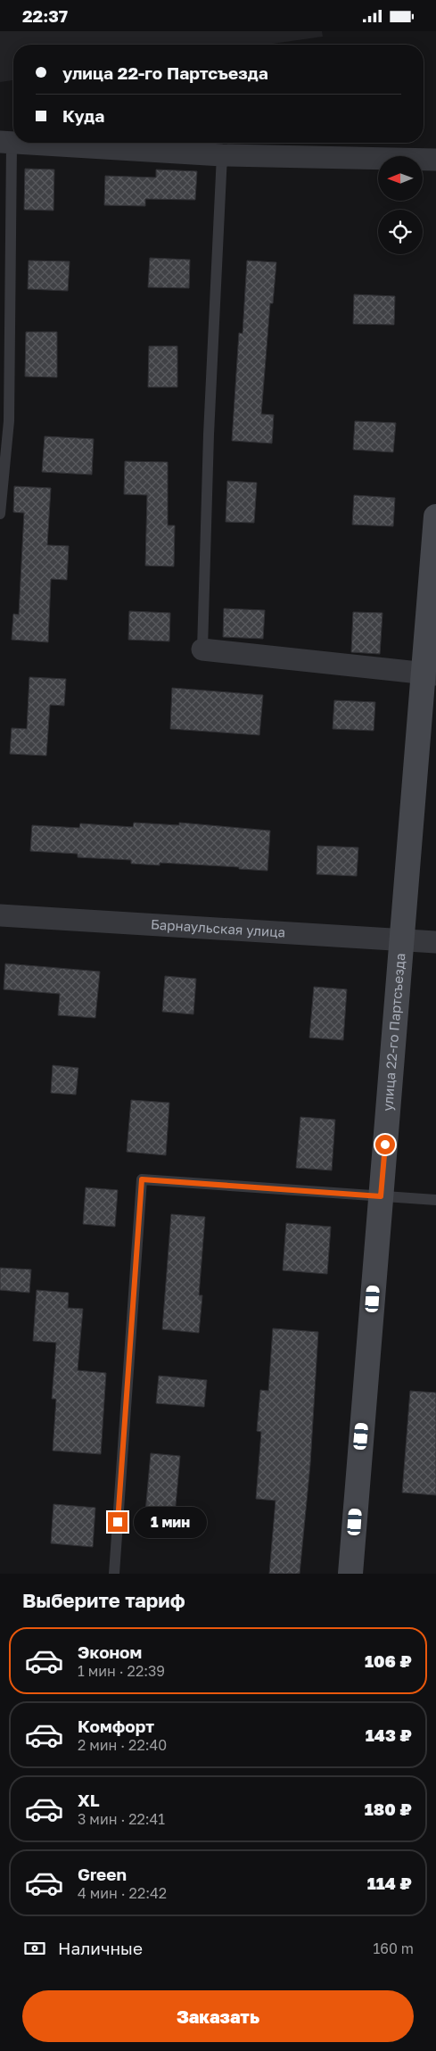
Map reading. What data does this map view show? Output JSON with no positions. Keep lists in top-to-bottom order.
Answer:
{
  "streets": {
    "main road": ["улица 22-го Партсъезда"],
    "street": ["Барнаульская улица"]
  },
  "crossings": [
    ["Барнаульская улица", "улица 22-го Партсъезда"]
  ],
  "north": "left",
  "page": {
    "status": "22:37",
    "banner": ["улица 22-го Партсъезда", "Куда"],
    "bubble": "1 мин",
    "heading": "Выберите тариф",
    "list": [
      {
        "name": "Эконом",
        "note": "1 мин · 22:39",
        "value": "106 ₽"
      },
      {
        "name": "Комфорт",
        "note": "2 мин · 22:40",
        "value": "143 ₽"
      },
      {
        "name": "XL",
        "note": "3 мин · 22:41",
        "value": "180 ₽"
      },
      {
        "name": "Green",
        "note": "4 мин · 22:42",
        "value": "114 ₽"
      }
    ],
    "pay": ["Наличные", "160 m"],
    "buttons": "Заказать"
  }
}
